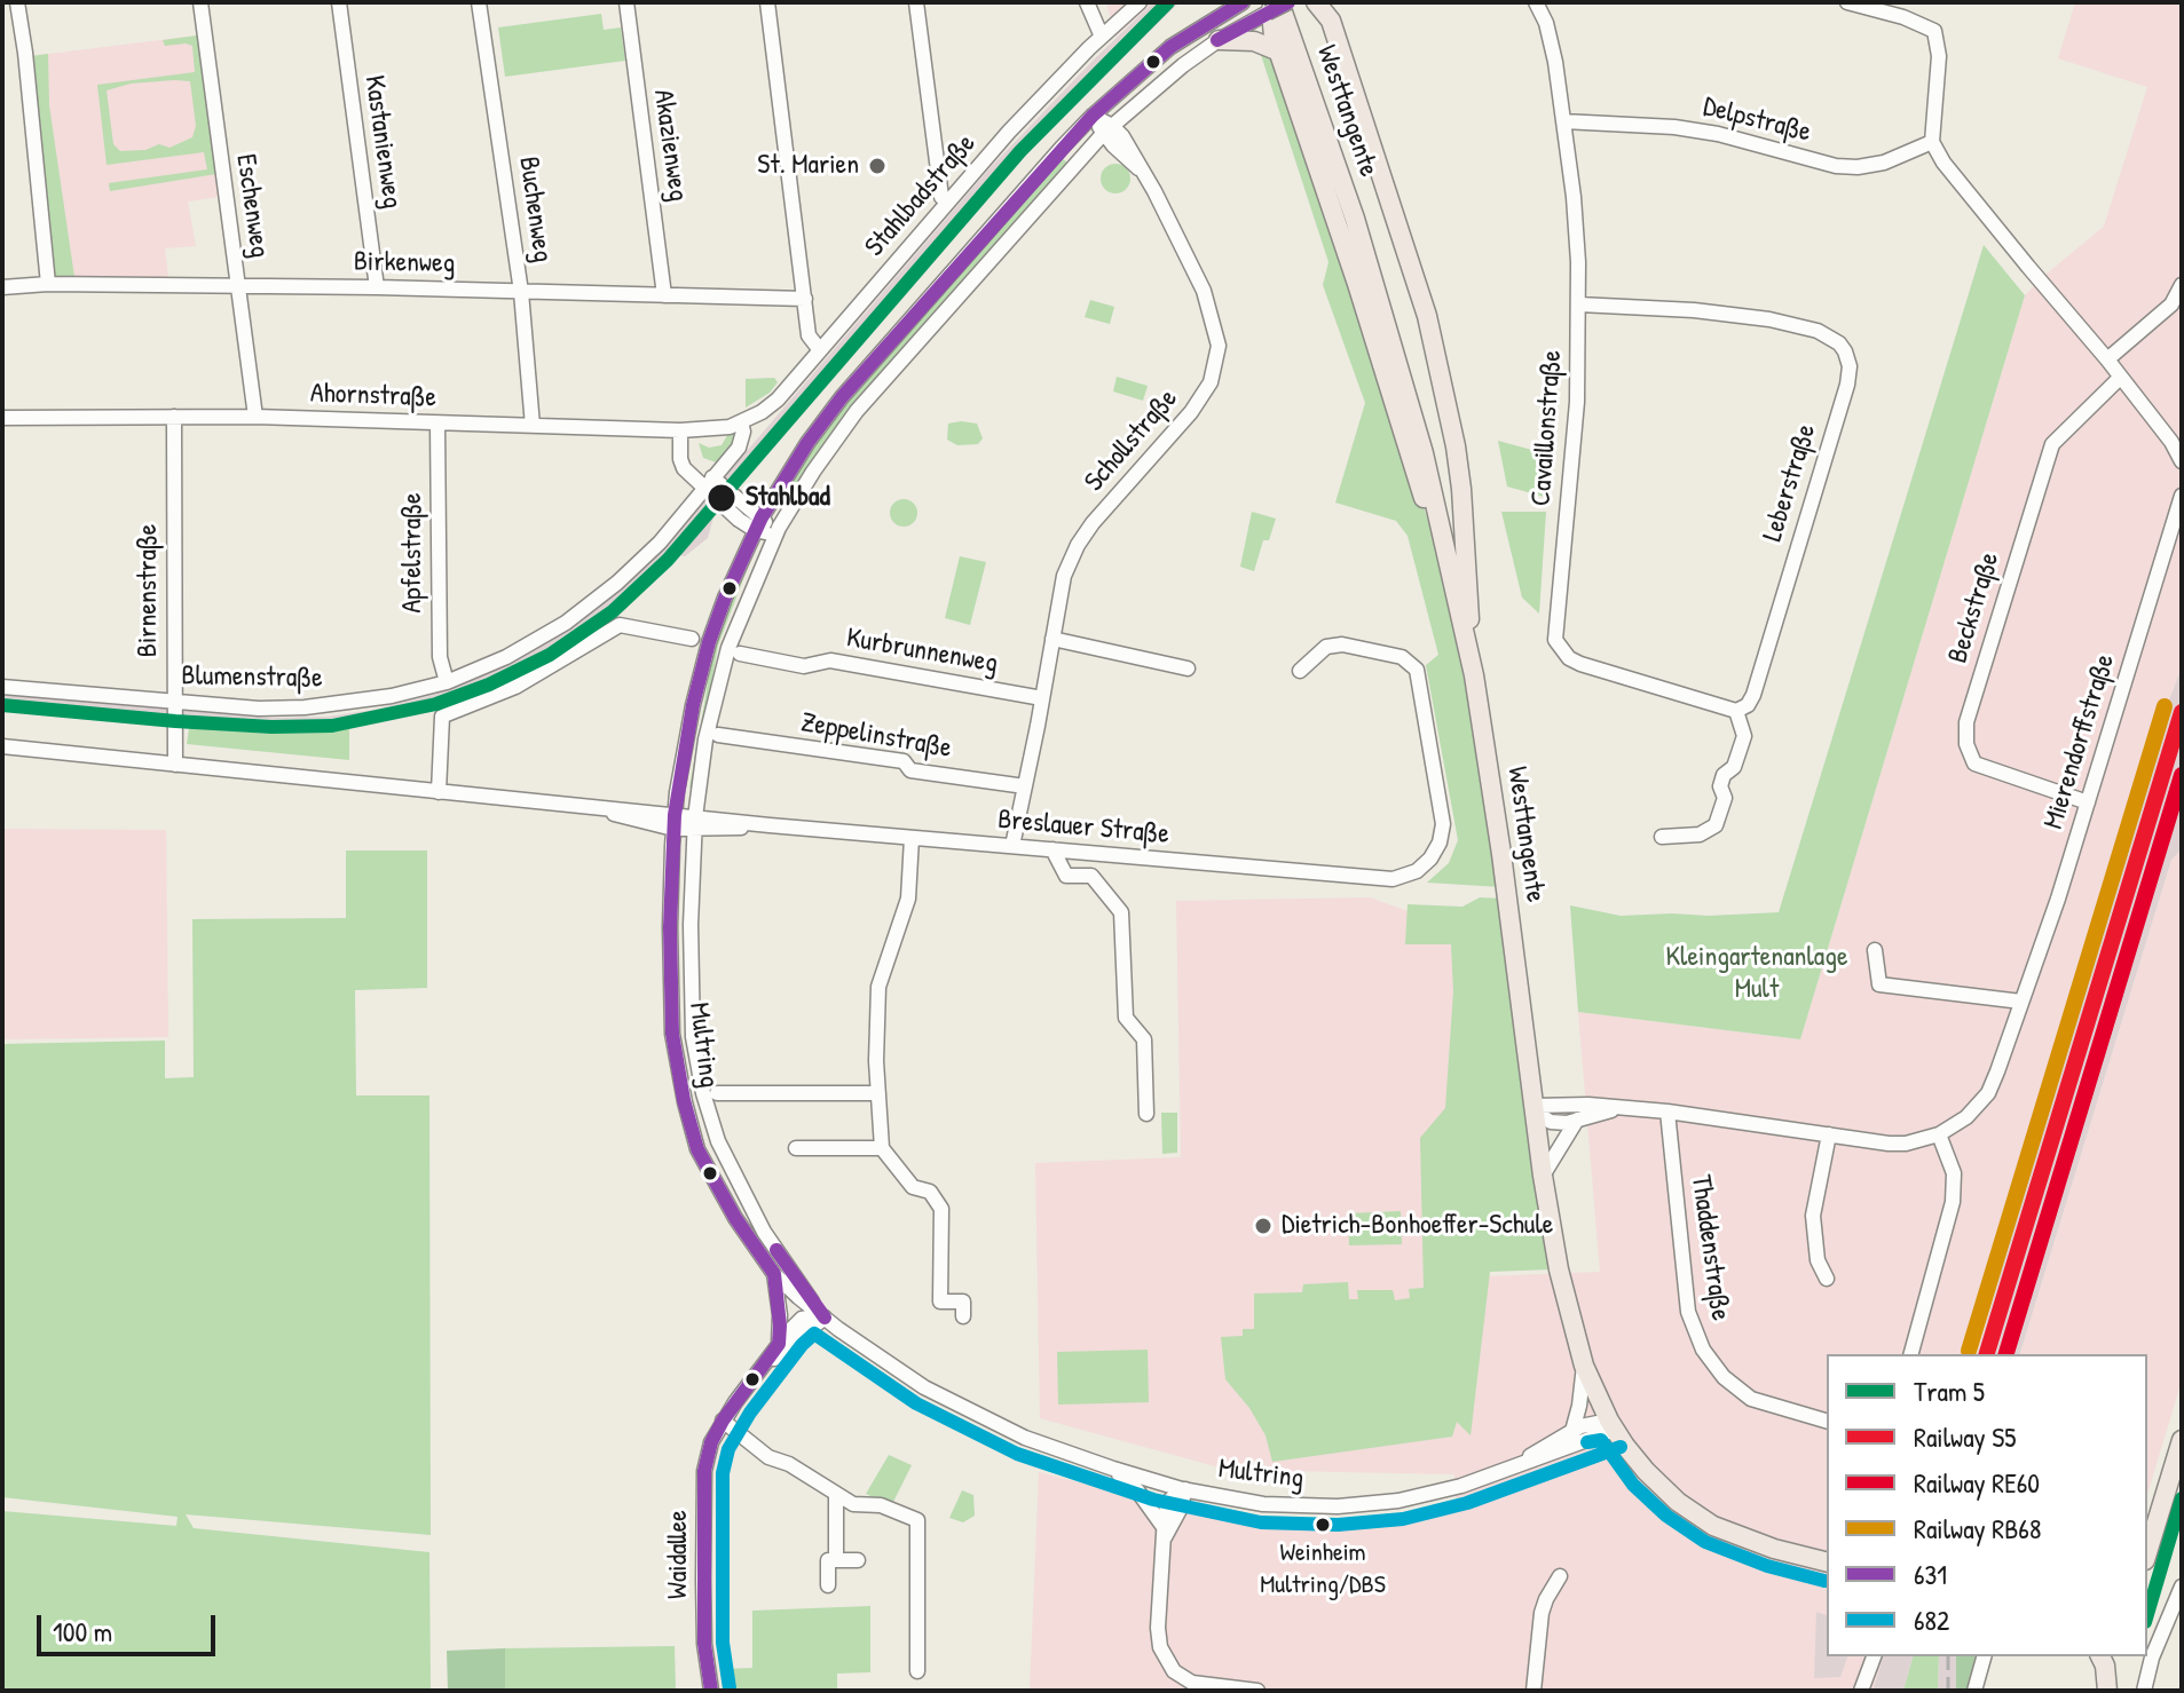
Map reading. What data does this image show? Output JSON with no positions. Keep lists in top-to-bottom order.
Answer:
{
  "streets": {
    "main road": ["Westtangente"],
    "street": [
      "Delpstraße",
      "Kastanienweg",
      "Akazienweg",
      "Stahlbadstraße",
      "Eschenweg",
      "Buchenweg",
      "Birkenweg",
      "Ahornstraße",
      "Cavaillonstraße",
      "Schollstraße",
      "Leberstraße",
      "Apfelstraße",
      "Birnenstraße",
      "Beckstraße",
      "Kurbrunnenweg",
      "Blumenstraße",
      "Zeppelinstraße",
      "Mierendorffstraße",
      "Breslauer Straße",
      "Multring",
      "Thaddenstraße",
      "Waidallee"
    ]
  },
  "crossings": [
    ["Westtangente", "Mierendorffstraße"],
    ["Westtangente", "Multring"],
    ["Delpstraße", "Cavaillonstraße"],
    ["Kastanienweg", "Birkenweg"],
    ["Akazienweg", "Birkenweg"],
    ["Stahlbadstraße", "Ahornstraße"],
    ["Stahlbadstraße", "Blumenstraße"],
    ["Eschenweg", "Birkenweg"],
    ["Eschenweg", "Ahornstraße"],
    ["Buchenweg", "Birkenweg"],
    ["Buchenweg", "Ahornstraße"],
    ["Ahornstraße", "Apfelstraße"],
    ["Ahornstraße", "Birnenstraße"],
    ["Ahornstraße", "Blumenstraße"],
    ["Cavaillonstraße", "Leberstraße"],
    ["Schollstraße", "Kurbrunnenweg"],
    ["Schollstraße", "Zeppelinstraße"],
    ["Schollstraße", "Breslauer Straße"],
    ["Schollstraße", "Multring"],
    ["Apfelstraße", "Blumenstraße"],
    ["Birnenstraße", "Blumenstraße"],
    ["Birnenstraße", "Breslauer Straße"],
    ["Beckstraße", "Mierendorffstraße"],
    ["Mierendorffstraße", "Thaddenstraße"],
    ["Breslauer Straße", "Multring"],
    ["Multring", "Waidallee"]
  ],
  "parks": ["Kleingartenanlage Mult"],
  "places": [
    "St. Marien",
    "Stahlbad",
    "Dietrich-Bonhoeffer-Schule",
    "Weinheim Multring/DBS"
  ],
  "lines": [
    "tram line 5",
    "transit line 631",
    "rail line RB68",
    "rail line S5",
    "rail line RE60",
    "transit line 682"
  ],
  "legend": [
    "Tram 5",
    "Railway S5",
    "Railway RE60",
    "Railway RB68",
    "631",
    "682"
  ],
  "scale_bar": "100 m"
}
